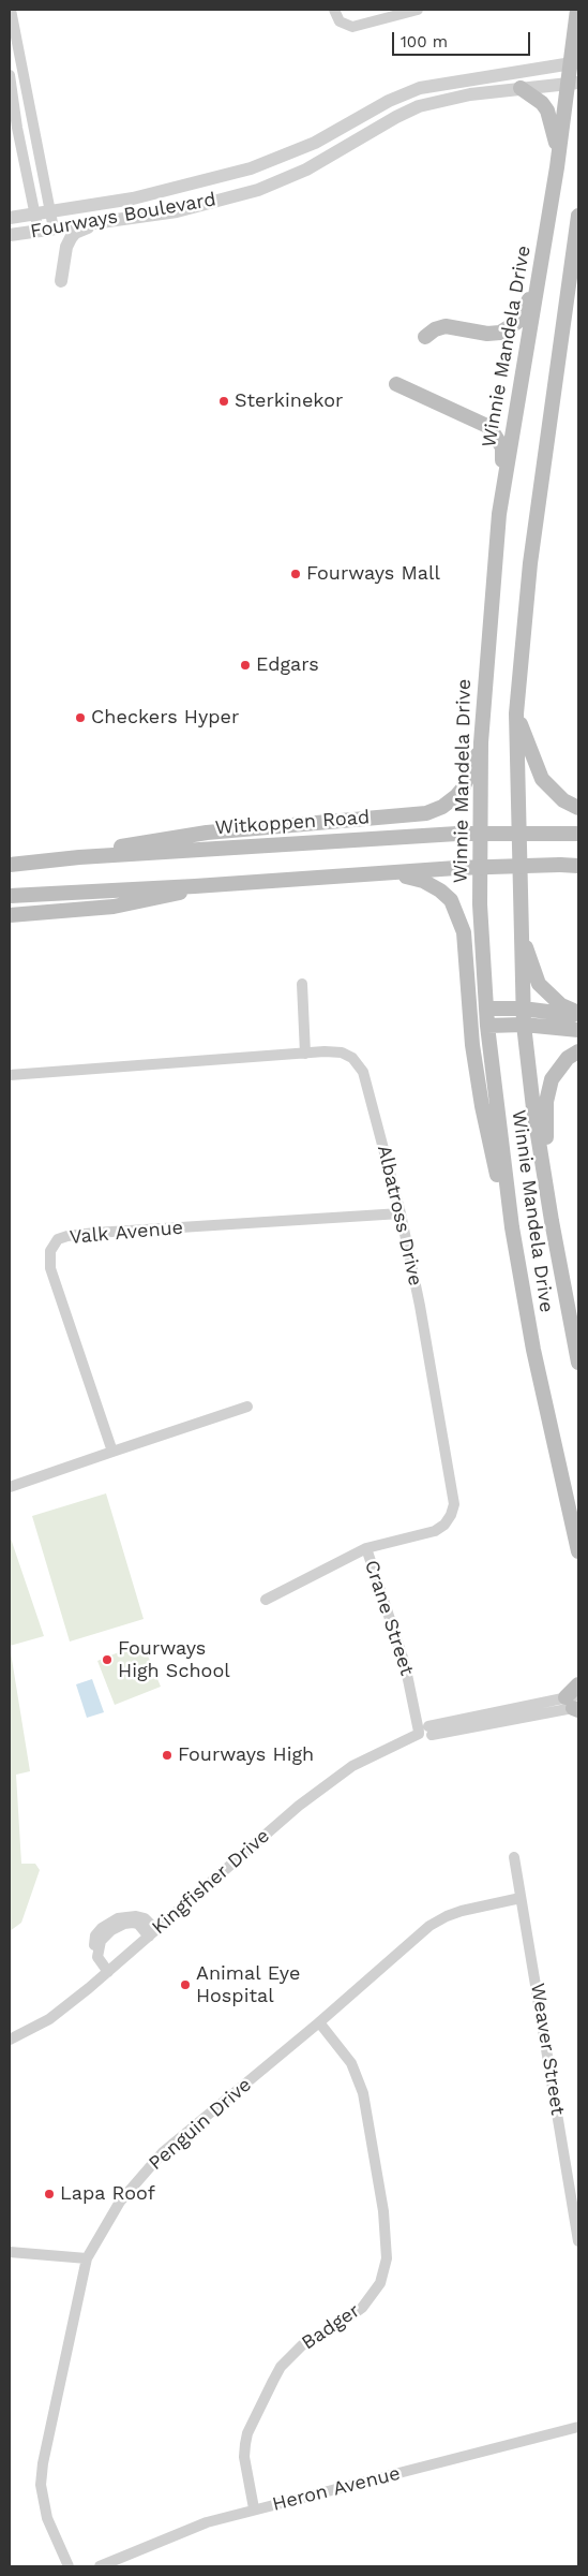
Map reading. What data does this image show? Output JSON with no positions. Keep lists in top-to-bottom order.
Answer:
{
  "streets": {
    "main road": ["Winnie Mandela Drive", "Witkoppen Road"],
    "street": [
      "Fourways Boulevard",
      "Albatross Drive",
      "Valk Avenue",
      "Crane Street",
      "Kingfisher Drive",
      "Weaver Street",
      "Penguin Drive",
      "Badger",
      "Heron Avenue"
    ]
  },
  "crossings": [
    ["Fourways Boulevard", "Winnie Mandela Drive"],
    ["Albatross Drive", "Valk Avenue"],
    ["Albatross Drive", "Crane Street"],
    ["Crane Street", "Kingfisher Drive"],
    ["Weaver Street", "Penguin Drive"],
    ["Penguin Drive", "Badger"],
    ["Badger", "Heron Avenue"]
  ],
  "places": [
    "Sterkinekor",
    "Fourways Mall",
    "Edgars",
    "Checkers Hyper",
    "Fourways High School",
    "Fourways High",
    "Animal Eye Hospital",
    "Lapa Roof"
  ],
  "scale_bar": "100 m"
}
